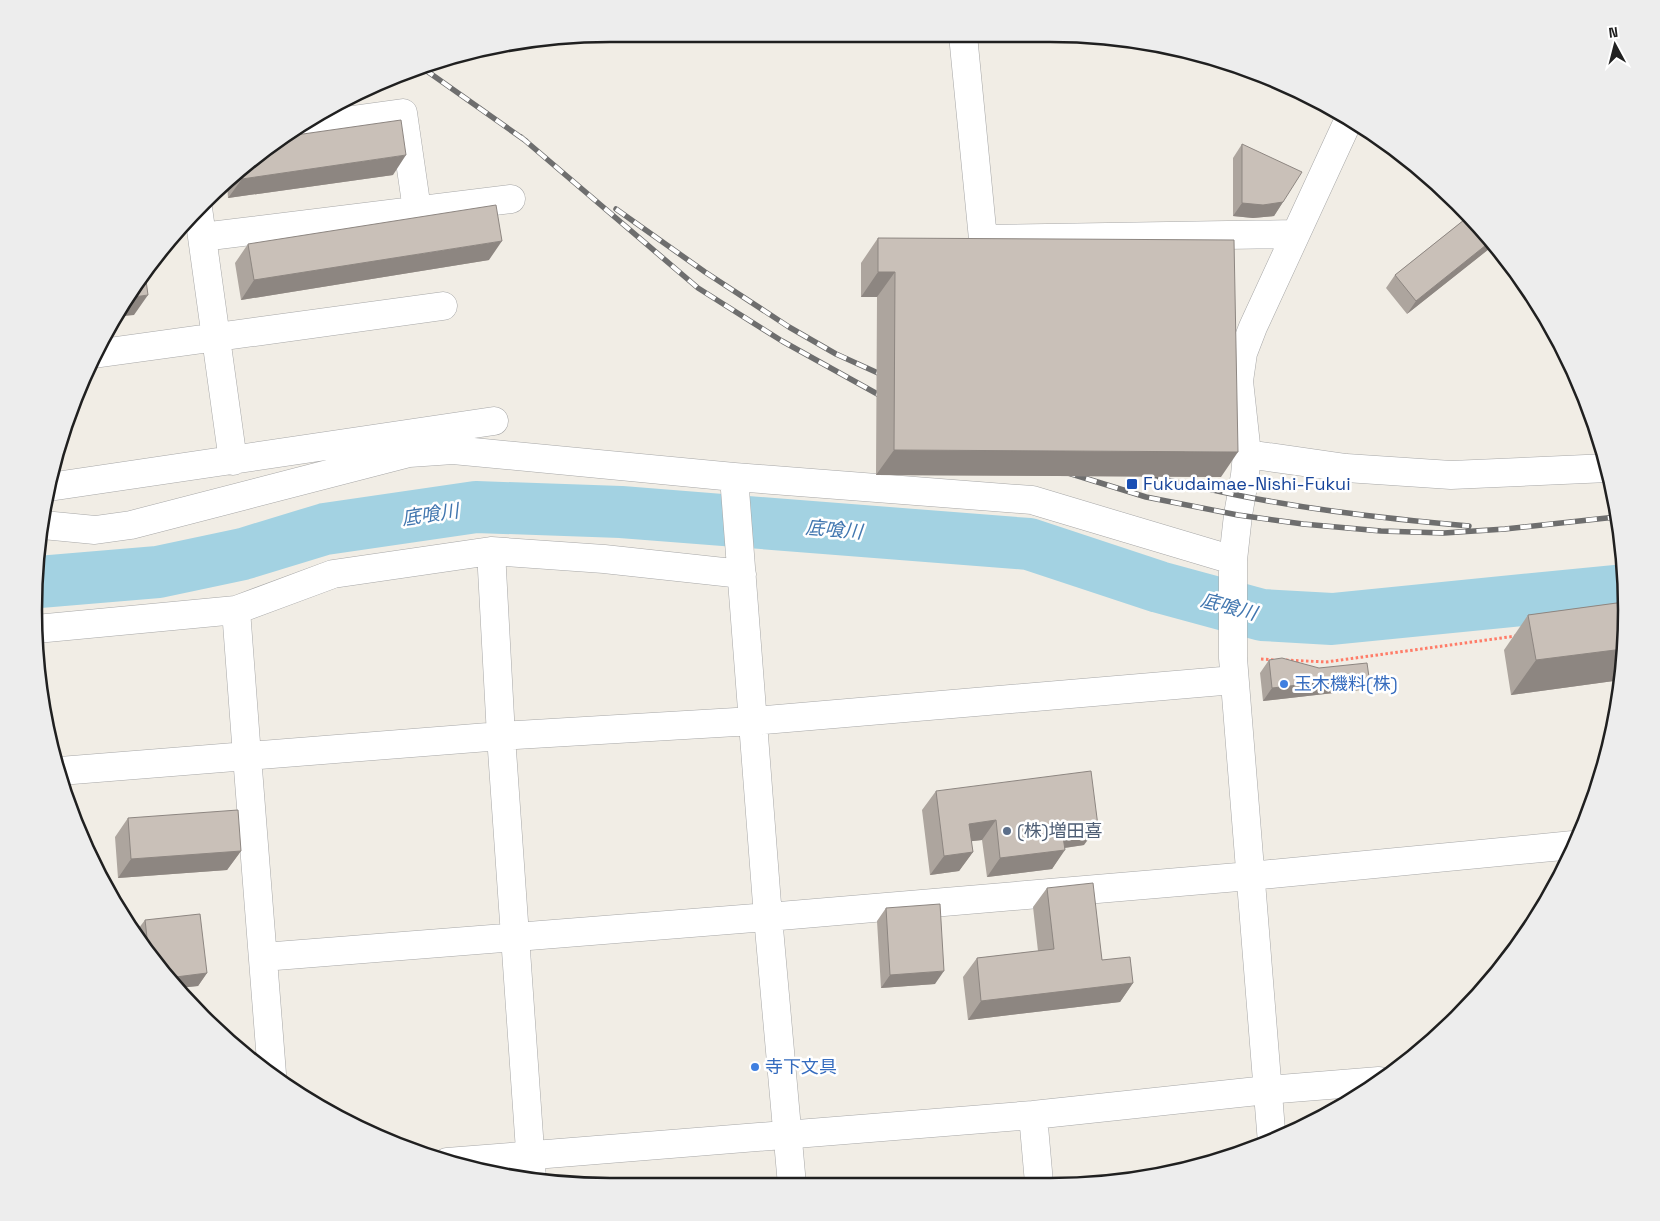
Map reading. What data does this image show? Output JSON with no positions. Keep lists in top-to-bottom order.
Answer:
{
  "water": ["底喰川"],
  "places": {
    "transit": ["Fukudaimae-Nishi-Fukui"],
    "other": ["玉木機料(株)", "(株)増田喜", "寺下文具"]
  },
  "north": "top"
}
